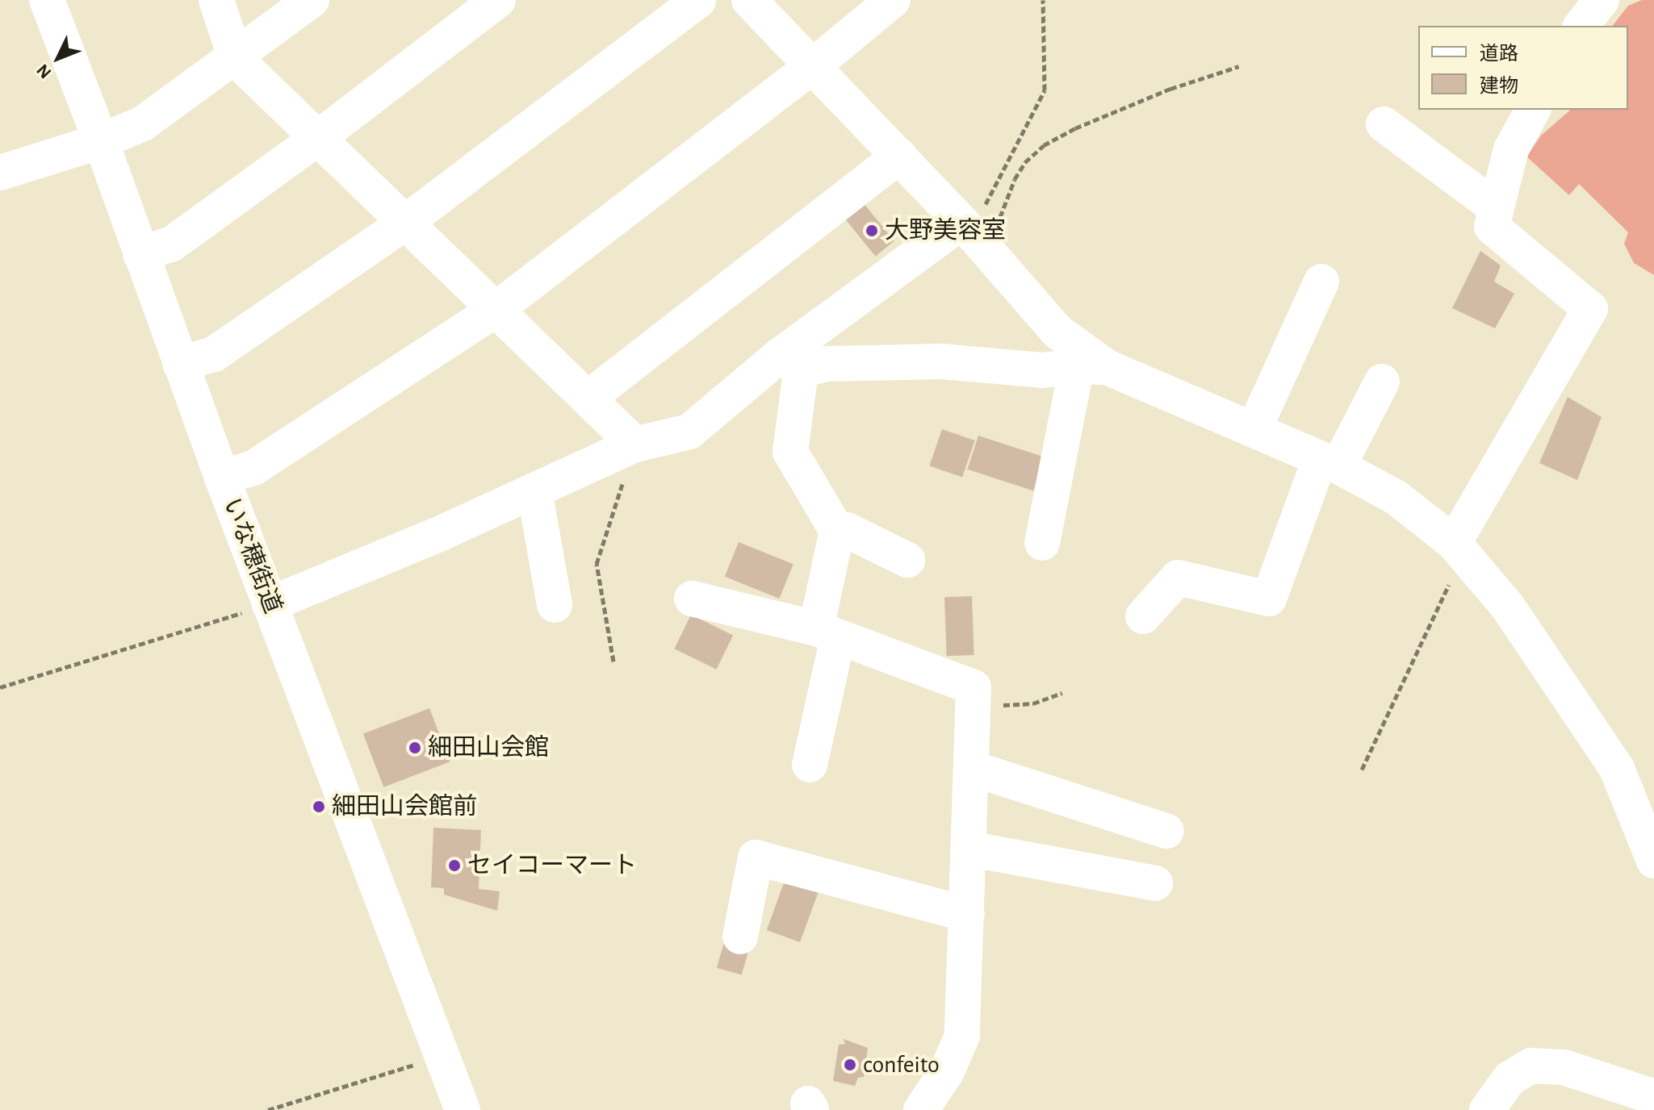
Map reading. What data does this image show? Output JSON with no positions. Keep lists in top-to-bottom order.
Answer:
{
  "streets": {
    "street": ["いな穂街道"]
  },
  "places": [
    "大野美容室",
    "細田山会館",
    "細田山会館前",
    "セイコーマート",
    "confeito"
  ],
  "legend": ["道路", "建物"],
  "north": "bottom left"
}
